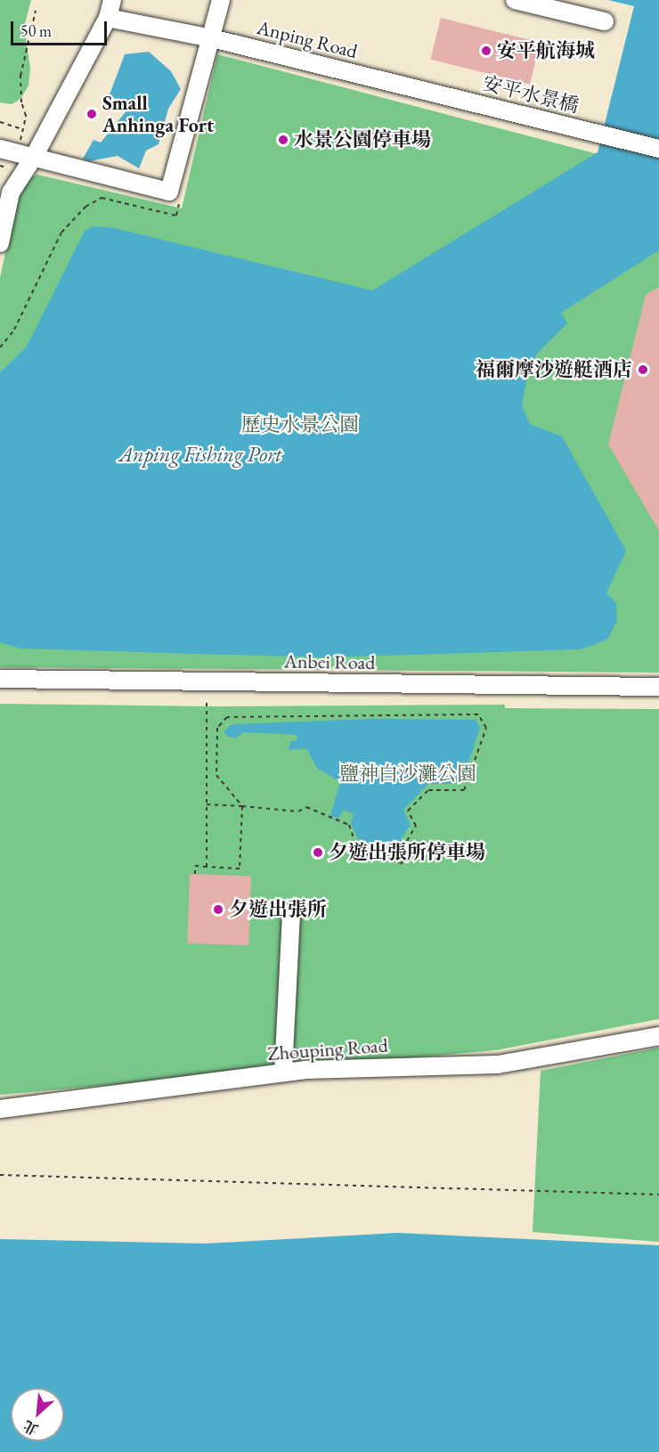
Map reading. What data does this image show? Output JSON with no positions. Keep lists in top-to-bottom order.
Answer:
{
  "streets": {
    "street": [
      "Anping Road",
      "安平水景橋",
      "Anbei Road",
      "Zhouping Road"
    ]
  },
  "crossings": [
    ["Anping Road", "安平水景橋"]
  ],
  "water": ["Anping Fishing Port"],
  "parks": ["歷史水景公園", "鹽神白沙灘公園"],
  "places": [
    "安平航海城",
    "Small Anhinga Fort",
    "水景公園停車場",
    "福爾摩沙遊艇酒店",
    "夕遊出張所停車場",
    "夕遊出張所"
  ],
  "scale_bar": "50 m",
  "north": "bottom left"
}
